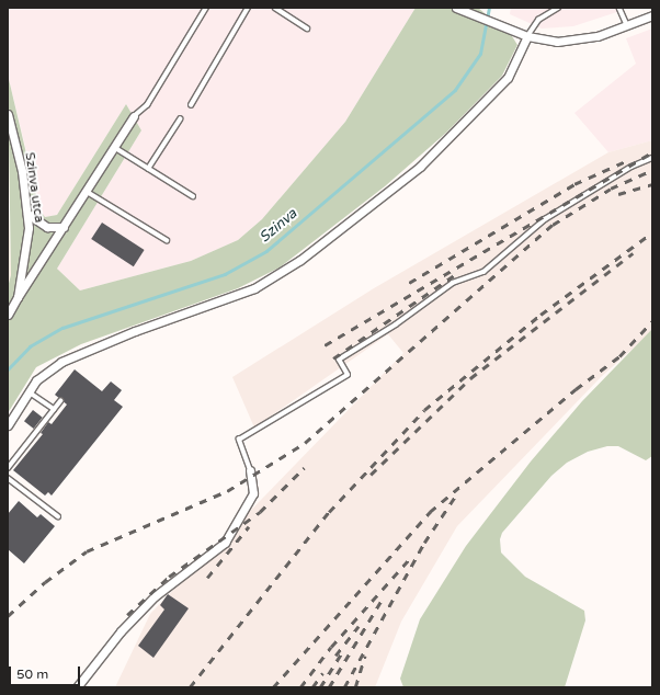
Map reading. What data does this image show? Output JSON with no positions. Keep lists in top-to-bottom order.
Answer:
{
  "streets": {
    "street": ["Szinva utca"]
  },
  "water": ["Szinva"],
  "scale_bar": "50 m"
}
